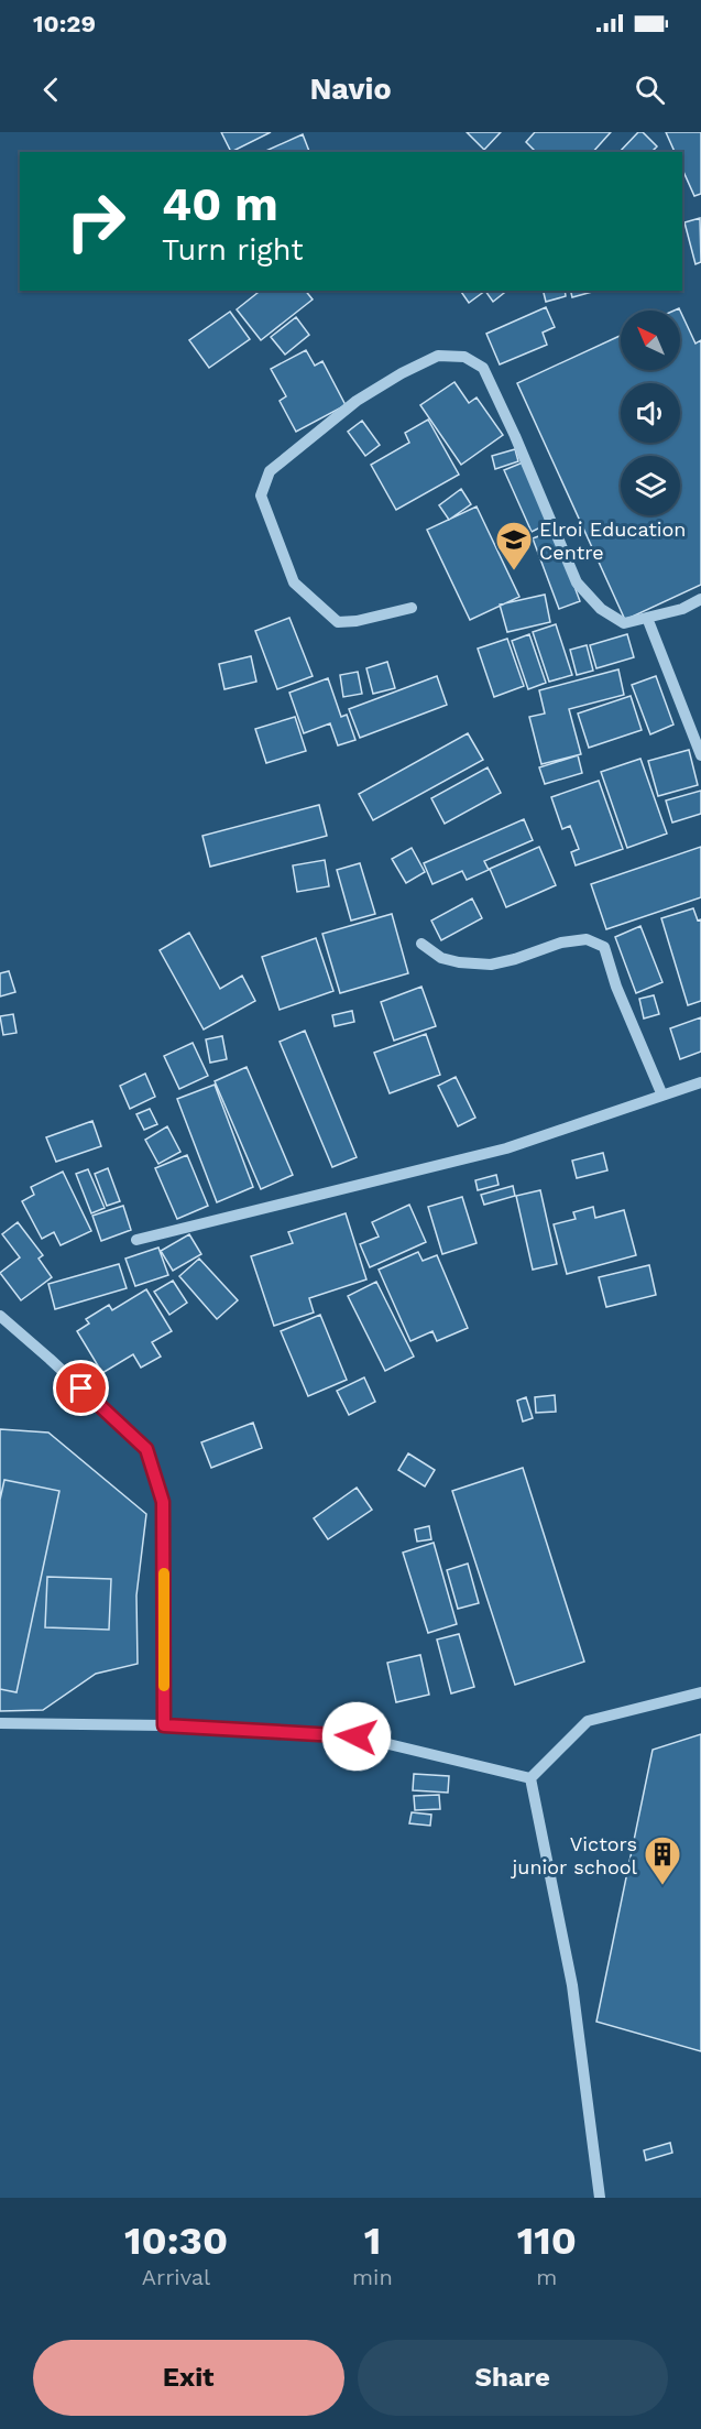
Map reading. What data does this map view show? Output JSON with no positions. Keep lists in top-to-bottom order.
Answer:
{
  "places": {
    "school or university": ["Elroi Education Centre"],
    "building": ["Victors junior school"]
  },
  "north": "top left",
  "page": {
    "status": "10:29",
    "header": "Navio",
    "turn": ["40 m", "Turn right"],
    "eta": [
      "10:30",
      "Arrival",
      "1",
      "min",
      "110",
      "m"
    ],
    "buttons": ["Exit", "Share"]
  }
}
